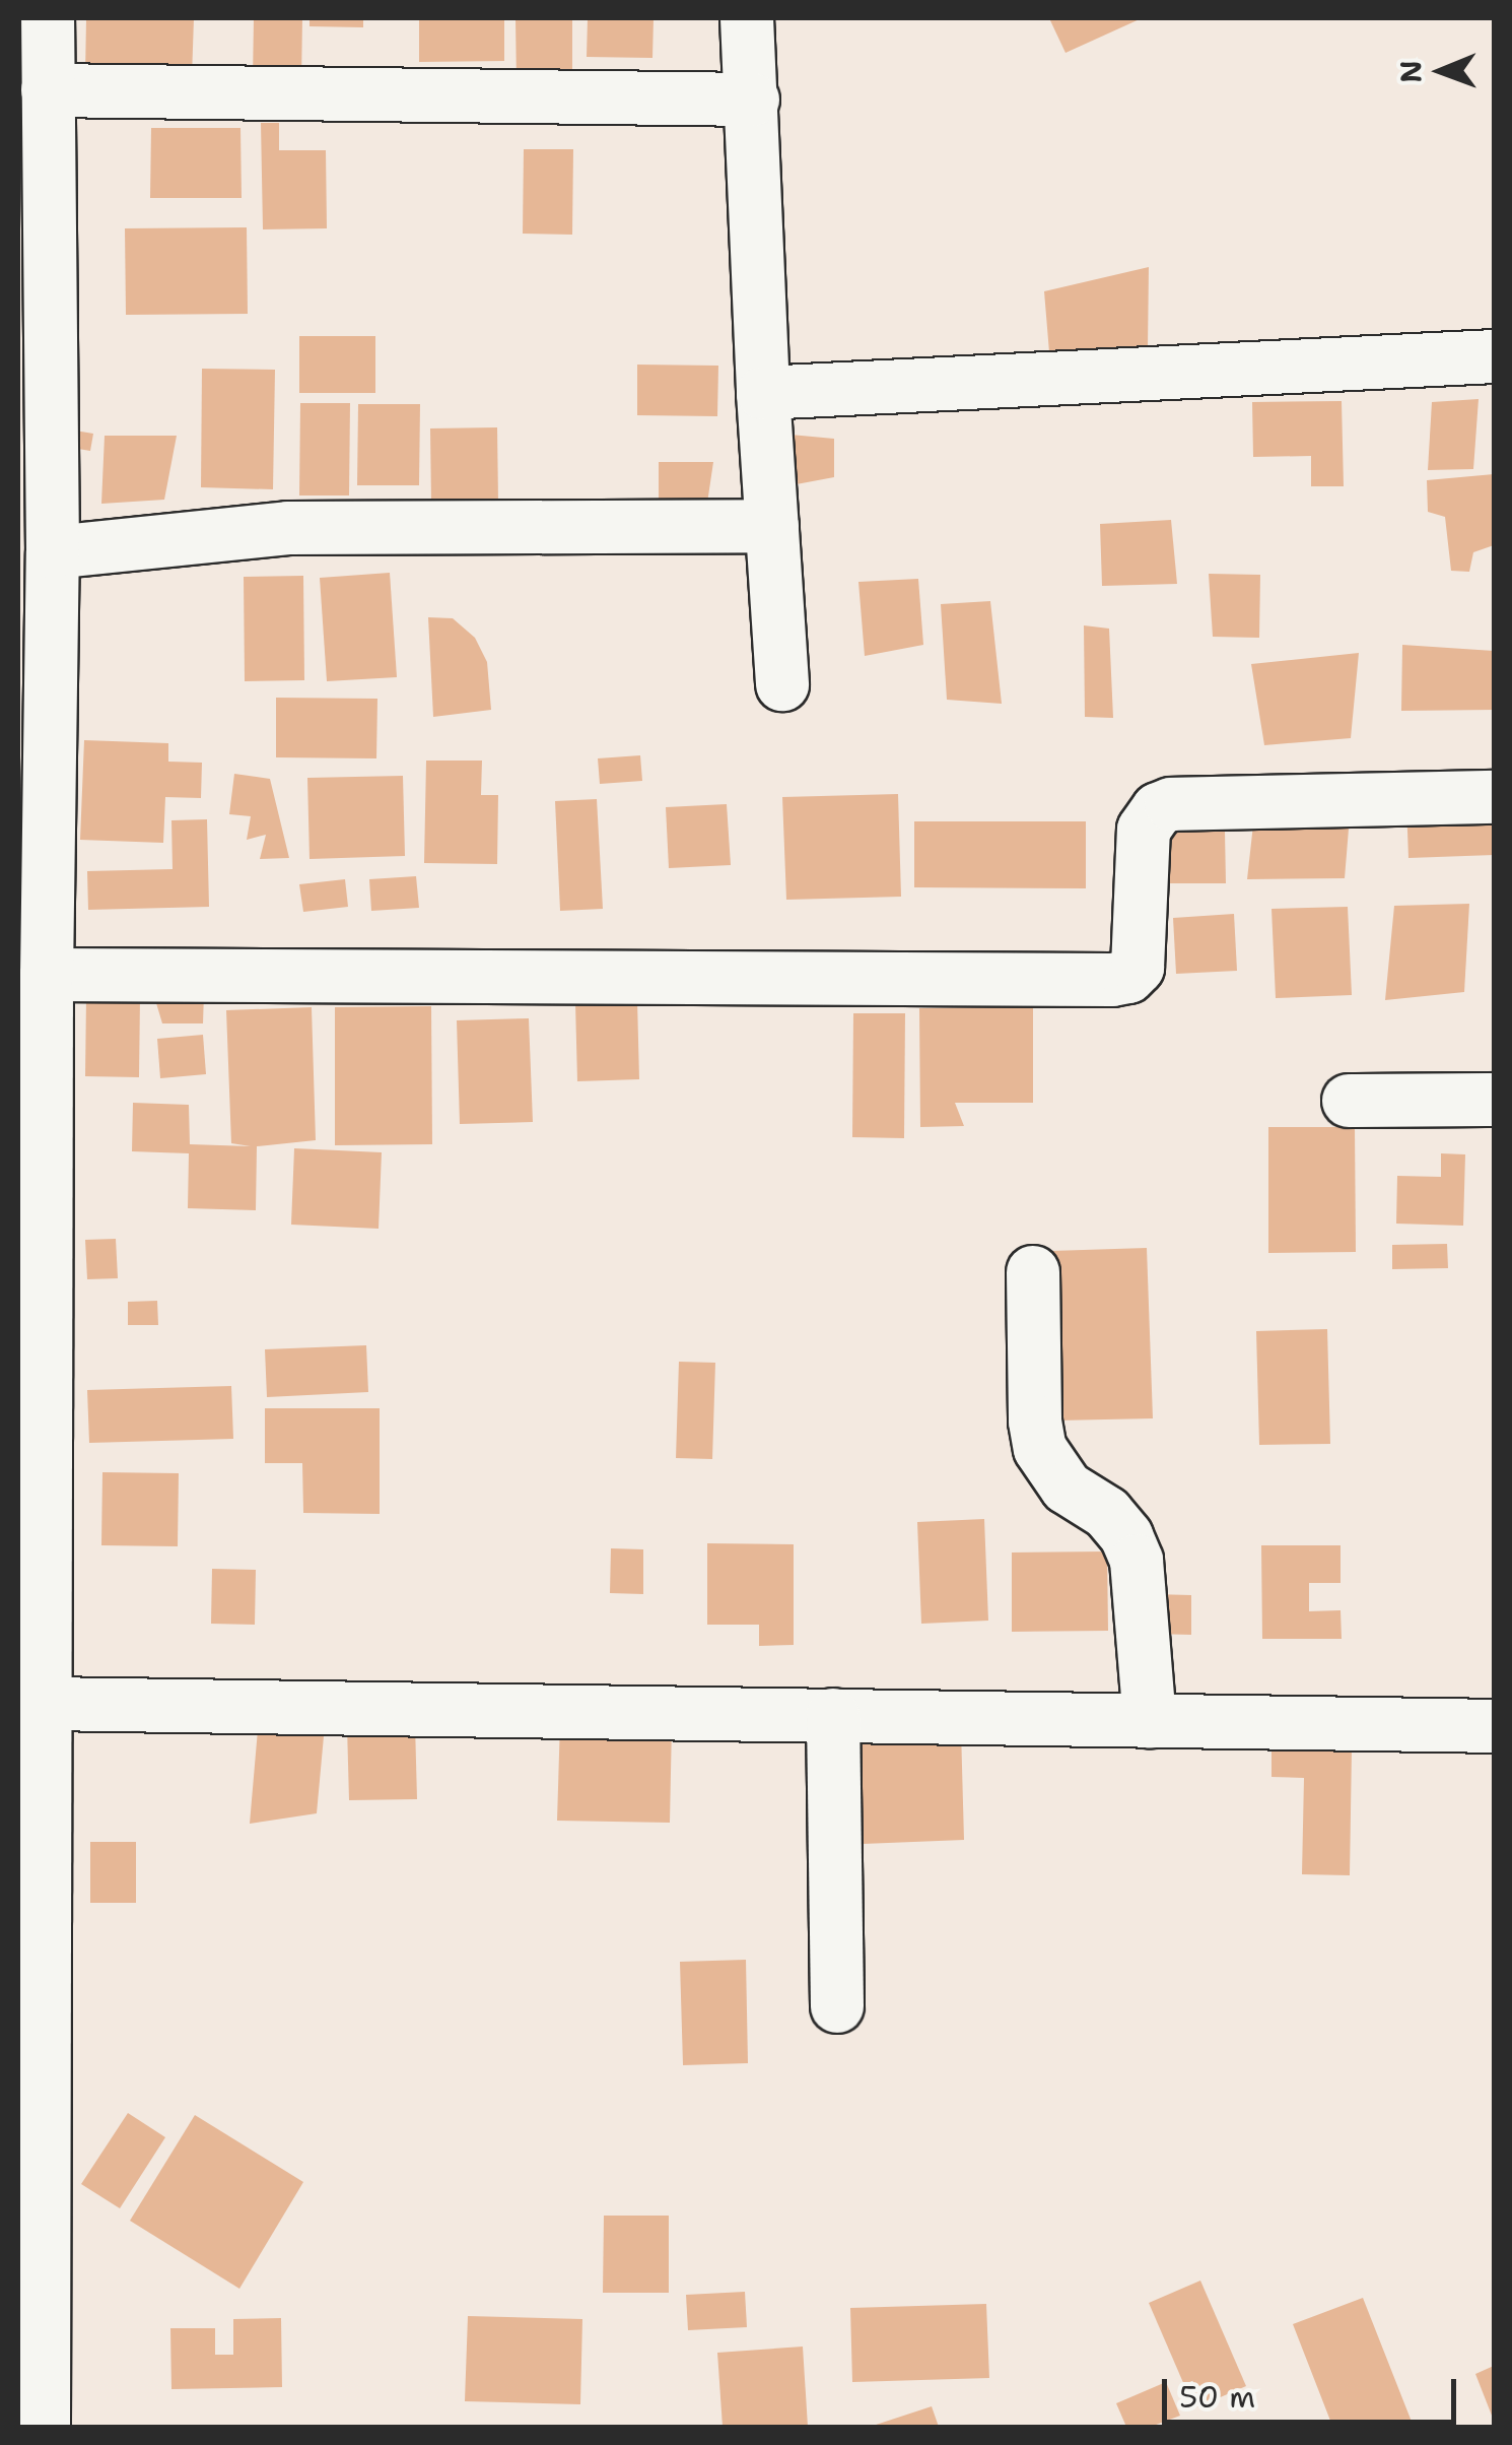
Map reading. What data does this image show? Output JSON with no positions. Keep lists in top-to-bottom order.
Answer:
{
  "scale_bar": "50 m",
  "north": "left"
}
